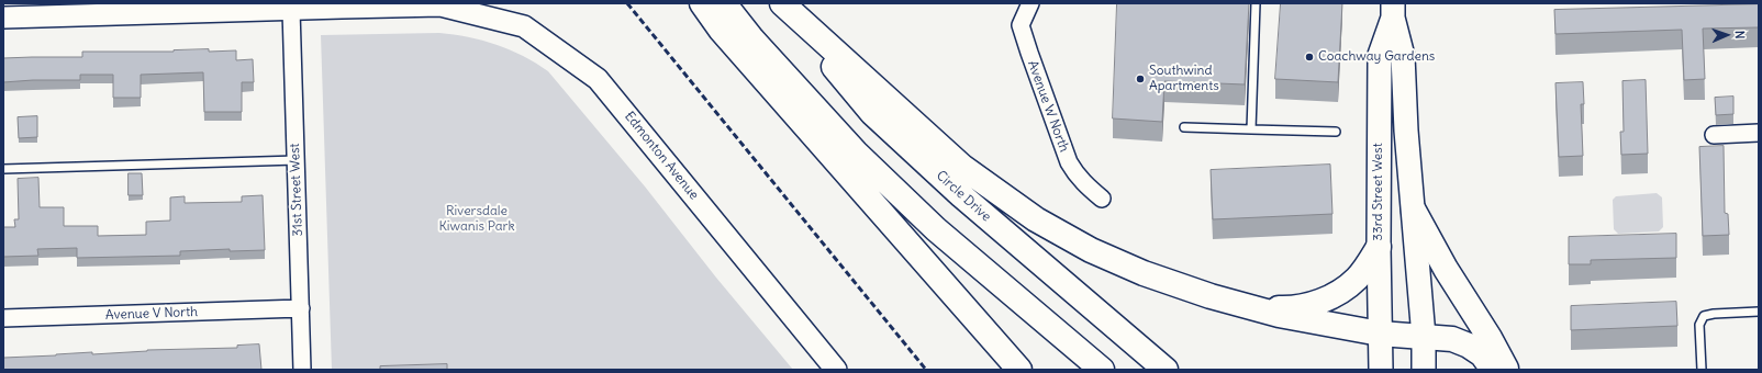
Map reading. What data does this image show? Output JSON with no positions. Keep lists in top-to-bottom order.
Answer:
{
  "streets": {
    "highway": ["Circle Drive"],
    "main road": ["33rd Street West"],
    "street": [
      "Avenue W North",
      "Edmonton Avenue",
      "31st Street West",
      "Avenue V North"
    ]
  },
  "crossings": [
    ["Edmonton Avenue", "31st Street West"],
    ["31st Street West", "Avenue V North"]
  ],
  "parks": ["Riversdale Kiwanis Park"],
  "places": ["Coachway Gardens", "Southwind Apartments"],
  "north": "right"
}
